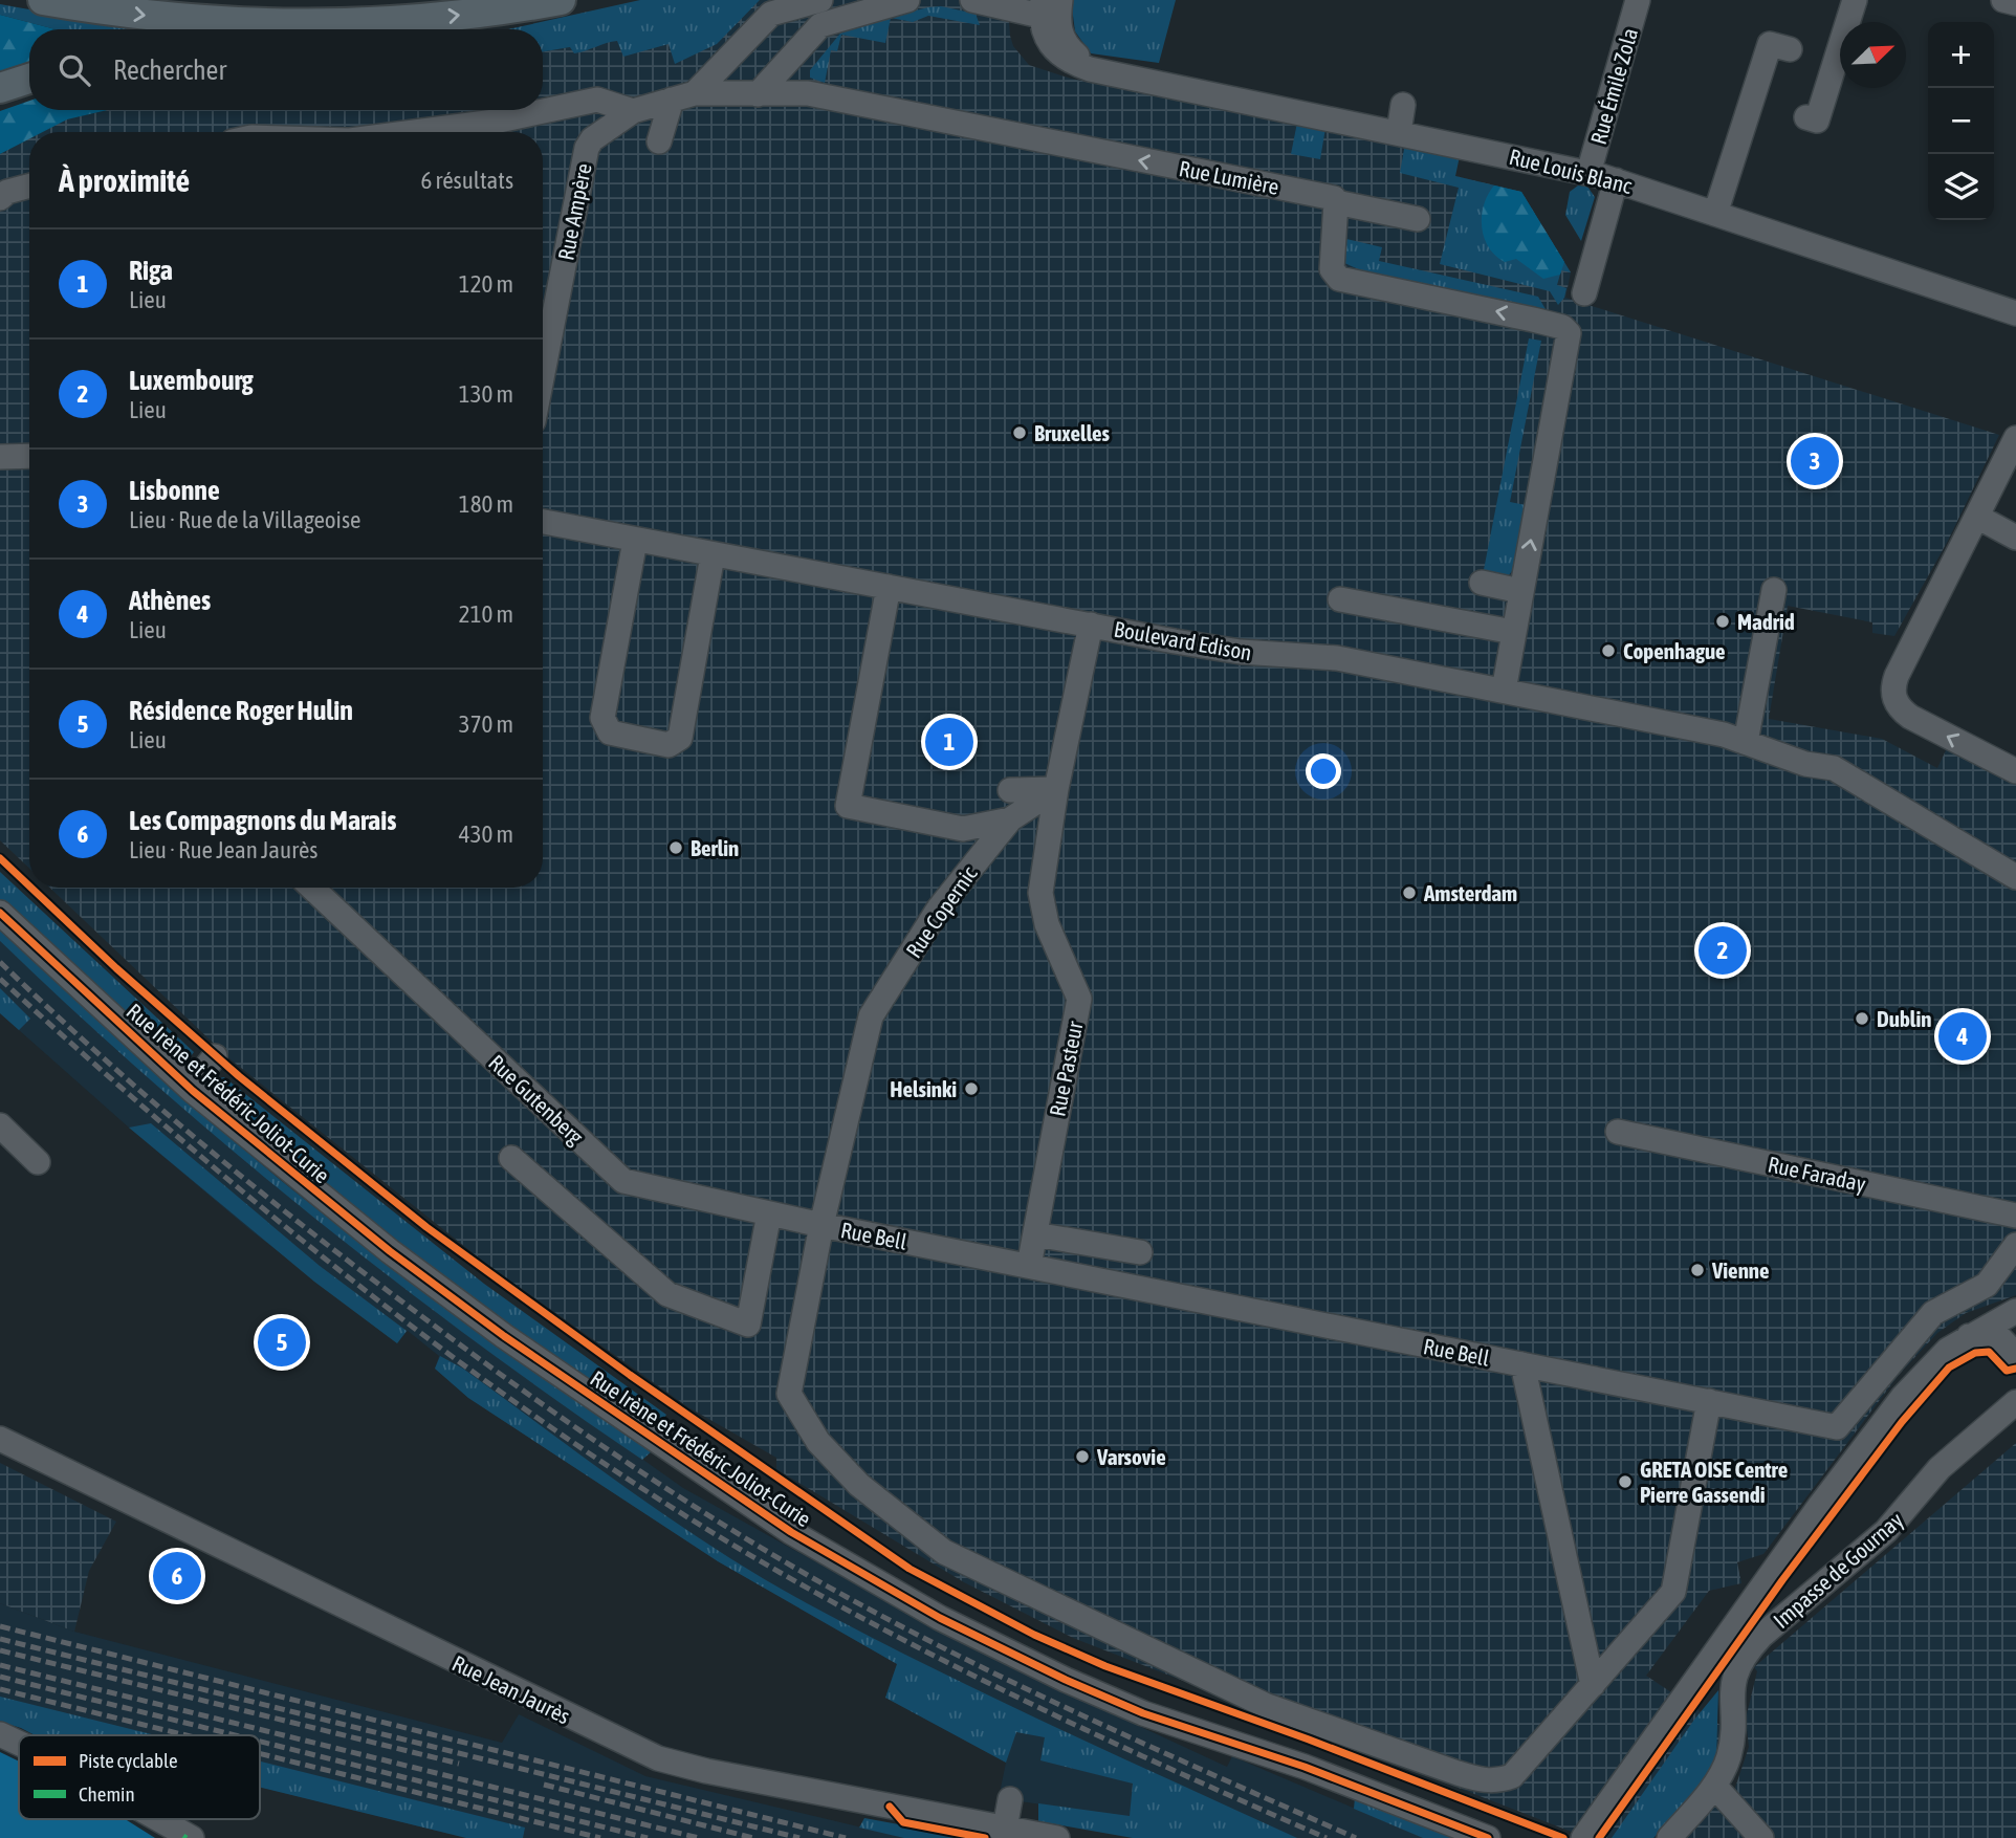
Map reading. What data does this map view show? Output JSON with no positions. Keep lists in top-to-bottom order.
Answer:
{
  "streets": {
    "street": [
      "Rue Émile Zola",
      "Rue Louis Blanc",
      "Rue Lumière",
      "Rue Ampère",
      "Boulevard Edison",
      "Rue Copernic",
      "Rue Pasteur",
      "Rue Irène et Frédéric Joliot-Curie",
      "Rue Gutenberg",
      "Rue Faraday",
      "Rue Bell",
      "Impasse de Gournay",
      "Rue Jean Jaurès"
    ]
  },
  "crossings": [
    ["Rue Émile Zola", "Rue Louis Blanc"],
    ["Rue Lumière", "Rue Ampère"],
    ["Rue Copernic", "Rue Pasteur"],
    ["Rue Copernic", "Rue Gutenberg"],
    ["Rue Copernic", "Rue Bell"],
    ["Rue Pasteur", "Rue Bell"],
    ["Rue Gutenberg", "Rue Bell"]
  ],
  "one_way": ["Rue Lumière"],
  "places": [
    "Bruxelles",
    "Madrid",
    "Copenhague",
    "Berlin",
    "Amsterdam",
    "Dublin",
    "Helsinki",
    "Vienne",
    "Varsovie",
    "GRETA OISE Centre Pierre Gassendi"
  ],
  "legend": ["Piste cyclable", "Chemin"],
  "north": "top right",
  "page": {
    "map_buttons": ["+", "−"],
    "search": "Rechercher",
    "heading": ["À proximité", "6 résultats"],
    "list": [
      {
        "mark": "1",
        "name": "Riga",
        "note": "Lieu",
        "value": "120 m"
      },
      {
        "mark": "2",
        "name": "Luxembourg",
        "note": "Lieu",
        "value": "130 m"
      },
      {
        "mark": "3",
        "name": "Lisbonne",
        "note": "Lieu · Rue de la Villageoise",
        "value": "180 m"
      },
      {
        "mark": "4",
        "name": "Athènes",
        "note": "Lieu",
        "value": "210 m"
      },
      {
        "mark": "5",
        "name": "Résidence Roger Hulin",
        "note": "Lieu",
        "value": "370 m"
      },
      {
        "mark": "6",
        "name": "Les Compagnons du Marais",
        "note": "Lieu · Rue Jean Jaurès",
        "value": "430 m"
      }
    ],
    "pins": [
      "3",
      "1",
      "2",
      "4",
      "5",
      "6"
    ]
  }
}
